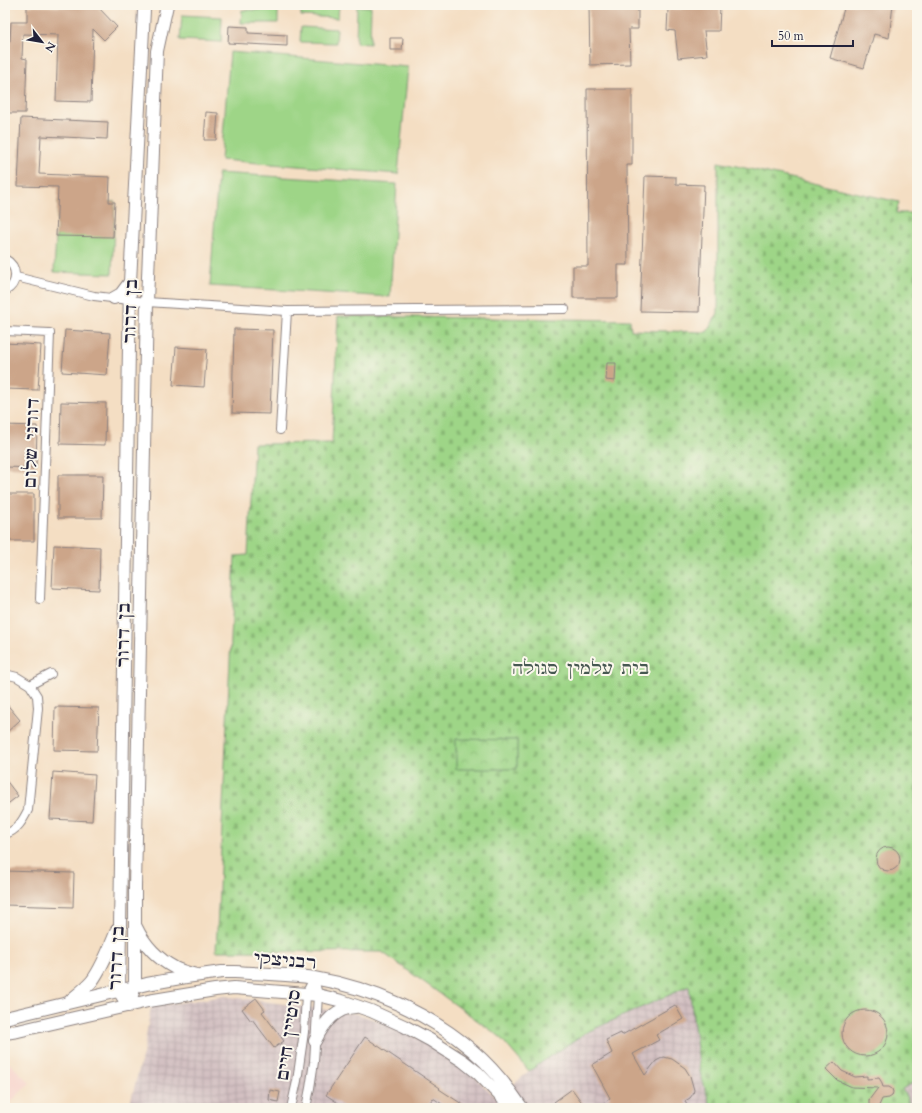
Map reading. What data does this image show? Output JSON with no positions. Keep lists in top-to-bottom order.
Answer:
{
  "streets": {
    "street": [
      "בן דרור",
      "דורני שלום",
      "רבניצקי",
      "סוטיין חיים"
    ]
  },
  "crossings": [
    ["בן דרור", "רבניצקי"],
    ["רבניצקי", "סוטיין חיים"]
  ],
  "parks": ["בית עלמין סגולה"],
  "scale_bar": "50 m",
  "north": "bottom right"
}
